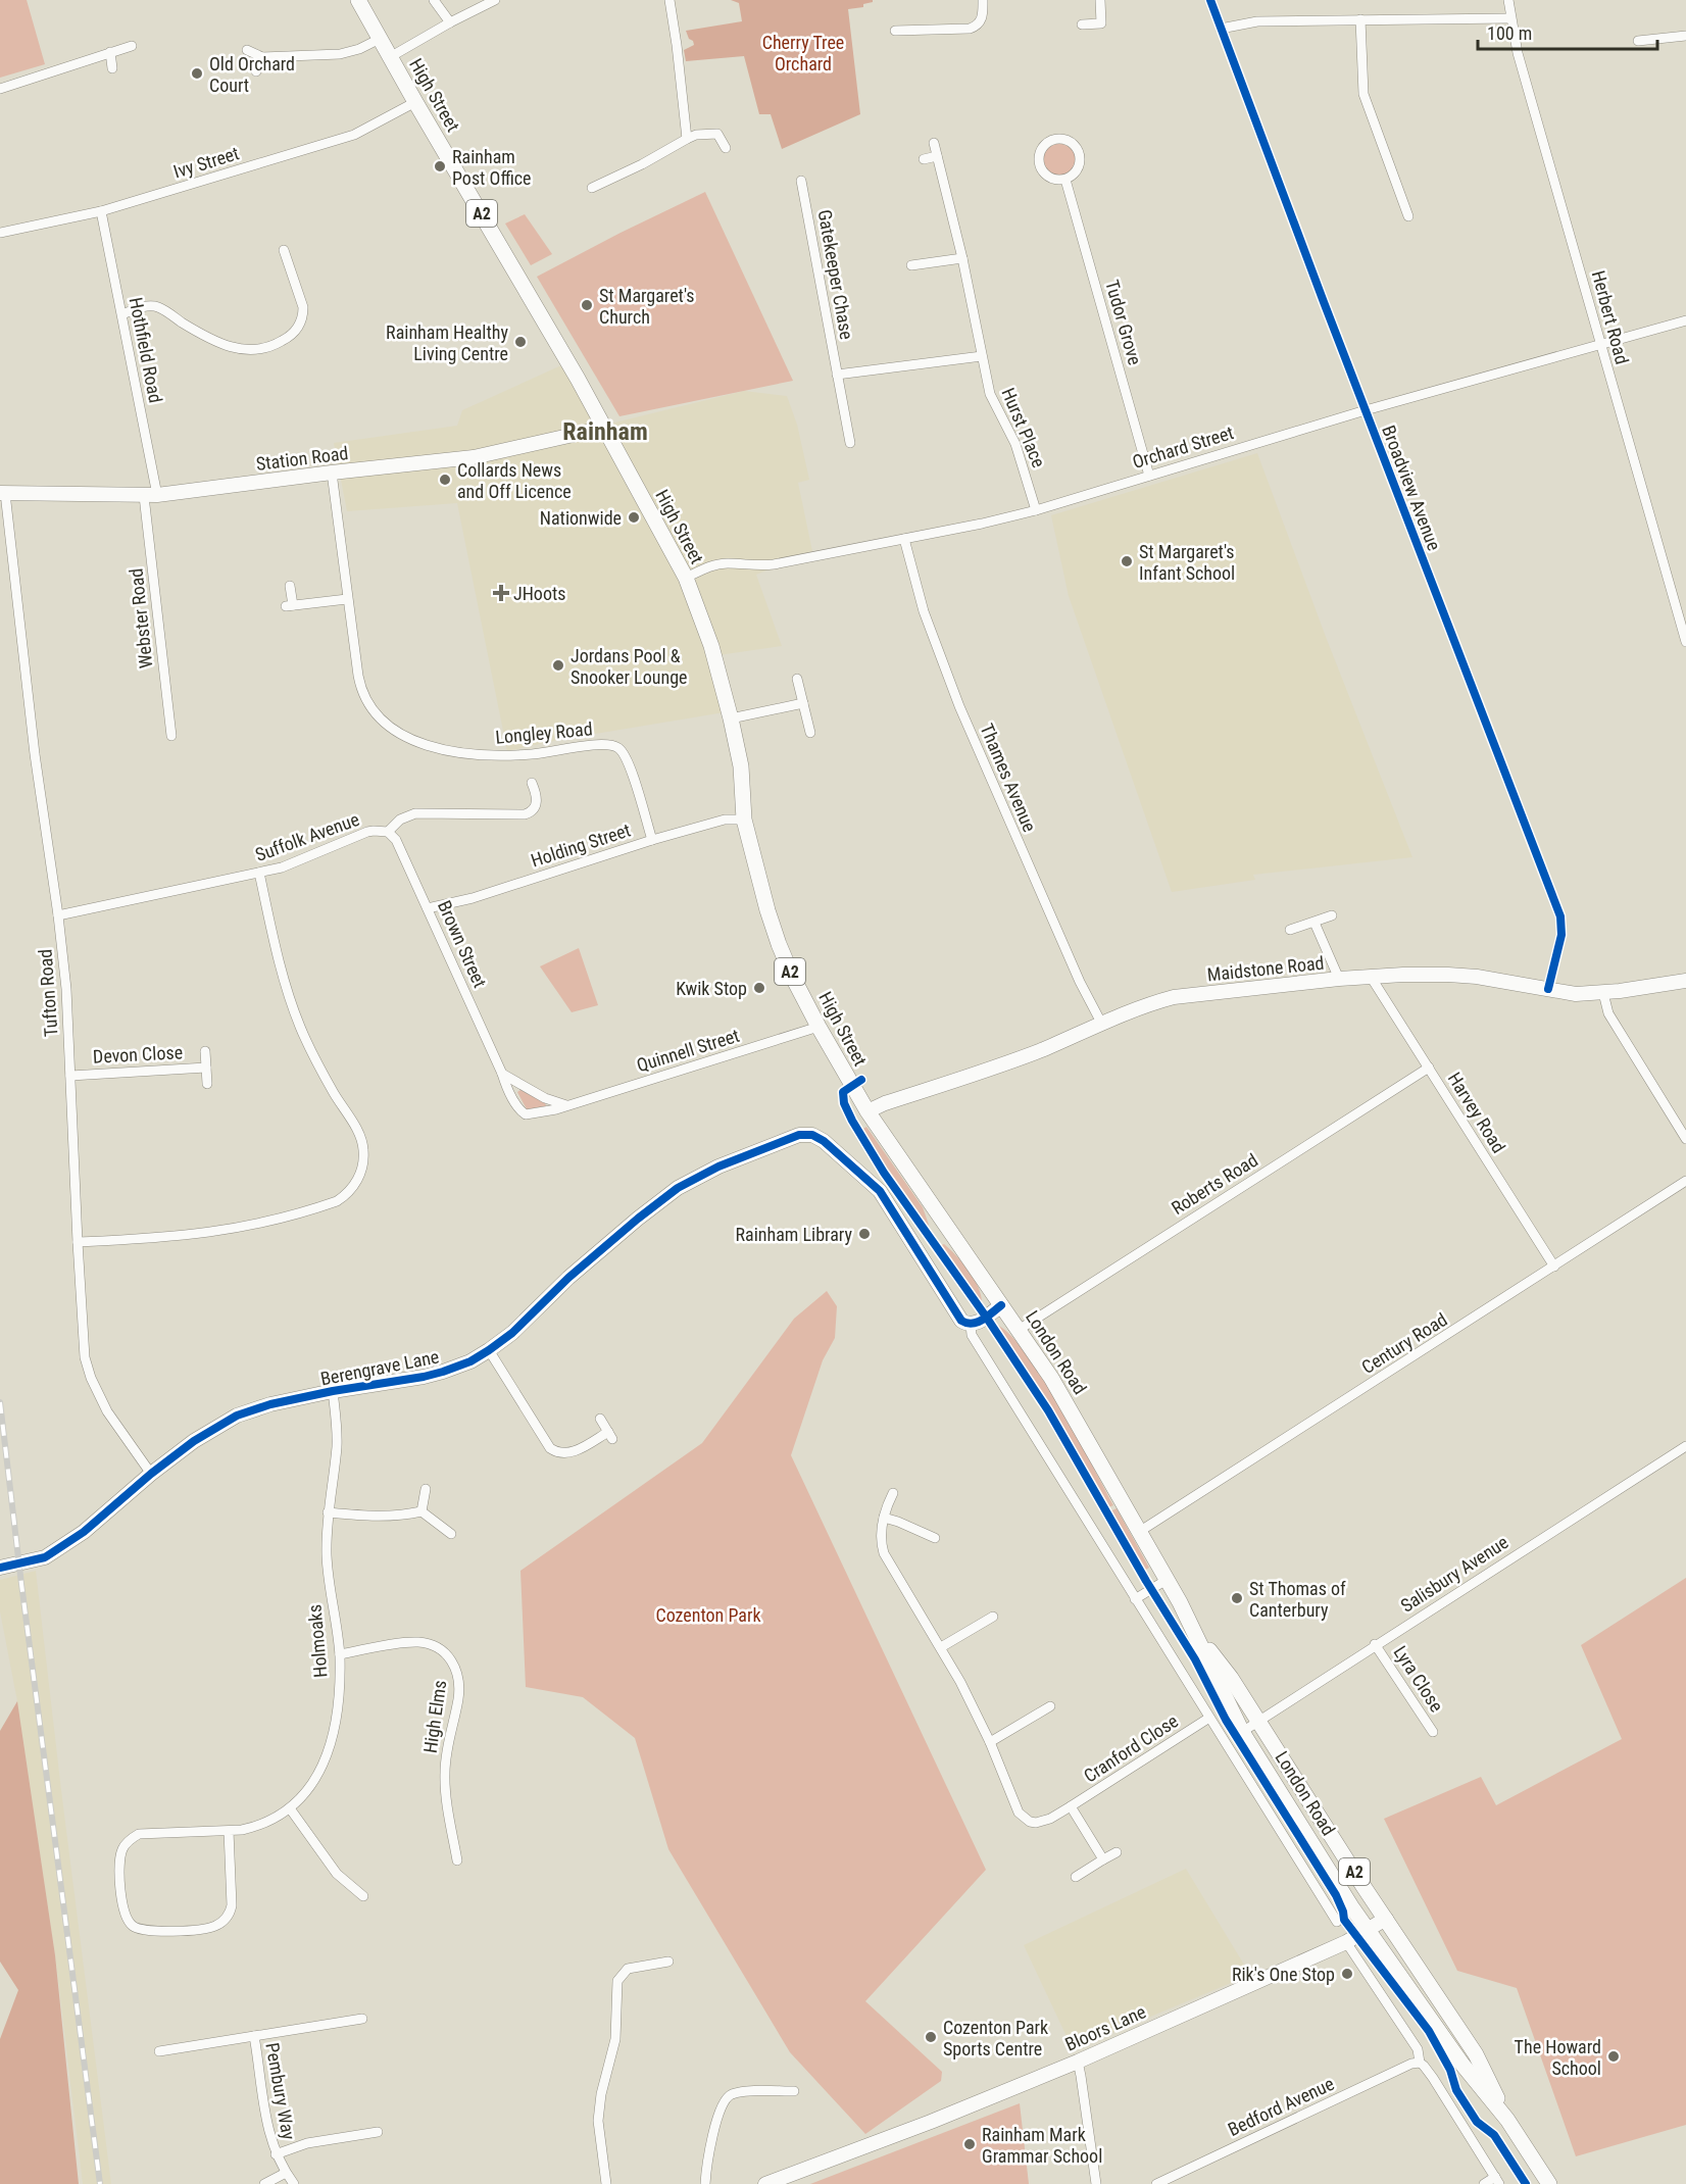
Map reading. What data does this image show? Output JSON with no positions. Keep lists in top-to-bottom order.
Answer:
{
  "streets": {
    "main road": ["High Street", "A2", "London Road"],
    "street": [
      "Ivy Street",
      "Gatekeeper Chase",
      "Herbert Road",
      "Tudor Grove",
      "Hothfield Road",
      "Hurst Place",
      "Orchard Street",
      "Station Road",
      "Broadview Avenue",
      "Webster Road",
      "Longley Road",
      "Thames Avenue",
      "Suffolk Avenue",
      "Holding Street",
      "Brown Street",
      "Maidstone Road",
      "Tufton Road",
      "Quinnell Street",
      "Devon Close",
      "Harvey Road",
      "Roberts Road",
      "Century Road",
      "Berengrave Lane",
      "Salisbury Avenue",
      "Holmoaks",
      "Lyra Close",
      "High Elms",
      "Cranford Close",
      "Bloors Lane",
      "Pembury Way",
      "Bedford Avenue"
    ]
  },
  "crossings": [
    ["High Street", "Ivy Street"],
    ["High Street", "Orchard Street"],
    ["High Street", "Station Road"],
    ["High Street", "Holding Street"],
    ["High Street", "Maidstone Road"],
    ["High Street", "Quinnell Street"],
    ["High Street", "London Road"],
    ["Ivy Street", "Hothfield Road"],
    ["Herbert Road", "Orchard Street"],
    ["Tudor Grove", "Orchard Street"],
    ["Hothfield Road", "Station Road"],
    ["Hothfield Road", "Webster Road"],
    ["Hurst Place", "Orchard Street"],
    ["Orchard Street", "Broadview Avenue"],
    ["Orchard Street", "Thames Avenue"],
    ["Station Road", "Webster Road"],
    ["Station Road", "Longley Road"],
    ["Station Road", "Tufton Road"],
    ["Broadview Avenue", "Maidstone Road"],
    ["Longley Road", "Holding Street"],
    ["Thames Avenue", "Maidstone Road"],
    ["Suffolk Avenue", "Brown Street"],
    ["Suffolk Avenue", "Tufton Road"],
    ["Holding Street", "Brown Street"],
    ["Brown Street", "Quinnell Street"],
    ["Maidstone Road", "Harvey Road"],
    ["Maidstone Road", "London Road"],
    ["Tufton Road", "Devon Close"],
    ["Tufton Road", "Berengrave Lane"],
    ["Harvey Road", "Roberts Road"],
    ["Harvey Road", "Century Road"],
    ["Roberts Road", "London Road"],
    ["Century Road", "London Road"],
    ["London Road", "Salisbury Avenue"],
    ["London Road", "Bloors Lane"],
    ["Berengrave Lane", "Holmoaks"],
    ["Salisbury Avenue", "Lyra Close"],
    ["Holmoaks", "High Elms"]
  ],
  "districts": ["Rainham"],
  "parks": ["Cherry Tree Orchard", "Cozenton Park"],
  "places": {
    "other": [
      "Old Orchard Court",
      "Rainham Post Office",
      "St Margaret's Church",
      "Rainham Healthy Living Centre",
      "Collards News and Off Licence",
      "Nationwide",
      "St Margaret's Infant School",
      "Jordans Pool & Snooker Lounge",
      "Kwik Stop",
      "Rainham Library",
      "St Thomas of Canterbury",
      "Rik's One Stop",
      "Cozenton Park Sports Centre",
      "The Howard School",
      "Rainham Mark Grammar School"
    ],
    "health": ["JHoots"]
  },
  "scale_bar": "100 m"
}
